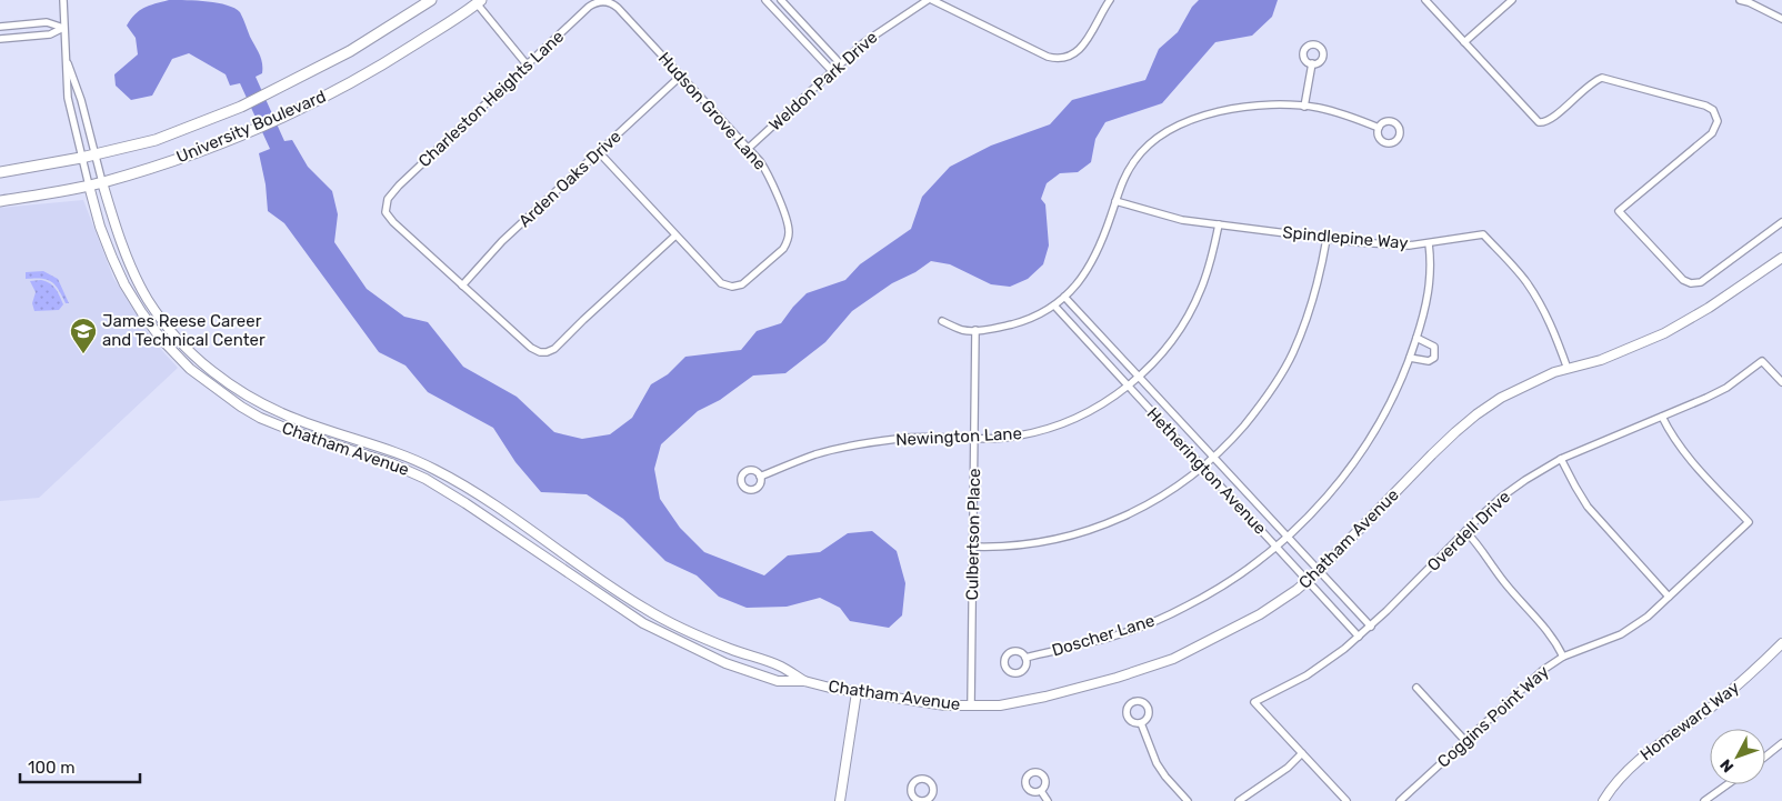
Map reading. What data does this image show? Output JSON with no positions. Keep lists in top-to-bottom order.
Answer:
{
  "streets": {
    "main road": ["University Boulevard"],
    "street": [
      "Weldon Park Drive",
      "Charleston Heights Lane",
      "Hudson Grove Lane",
      "Arden Oaks Drive",
      "Spindlepine Way",
      "Newington Lane",
      "Chatham Avenue",
      "Hetherington Avenue",
      "Overdell Drive",
      "Culbertson Place",
      "Doscher Lane",
      "Coggins Point Way",
      "Homeward Way"
    ]
  },
  "crossings": [
    ["Weldon Park Drive", "Hudson Grove Lane"],
    ["Charleston Heights Lane", "Hudson Grove Lane"],
    ["Charleston Heights Lane", "Arden Oaks Drive"],
    ["Hudson Grove Lane", "Arden Oaks Drive"],
    ["University Boulevard", "Chatham Avenue"],
    ["Spindlepine Way", "Newington Lane"],
    ["Spindlepine Way", "Chatham Avenue"],
    ["Spindlepine Way", "Doscher Lane"],
    ["Newington Lane", "Hetherington Avenue"],
    ["Newington Lane", "Culbertson Place"],
    ["Chatham Avenue", "Hetherington Avenue"],
    ["Chatham Avenue", "Culbertson Place"],
    ["Hetherington Avenue", "Overdell Drive"],
    ["Hetherington Avenue", "Doscher Lane"],
    ["Overdell Drive", "Coggins Point Way"]
  ],
  "places": {
    "school or university": ["James Reese Career and Technical Center"]
  },
  "scale_bar": "100 m",
  "north": "bottom left"
}
